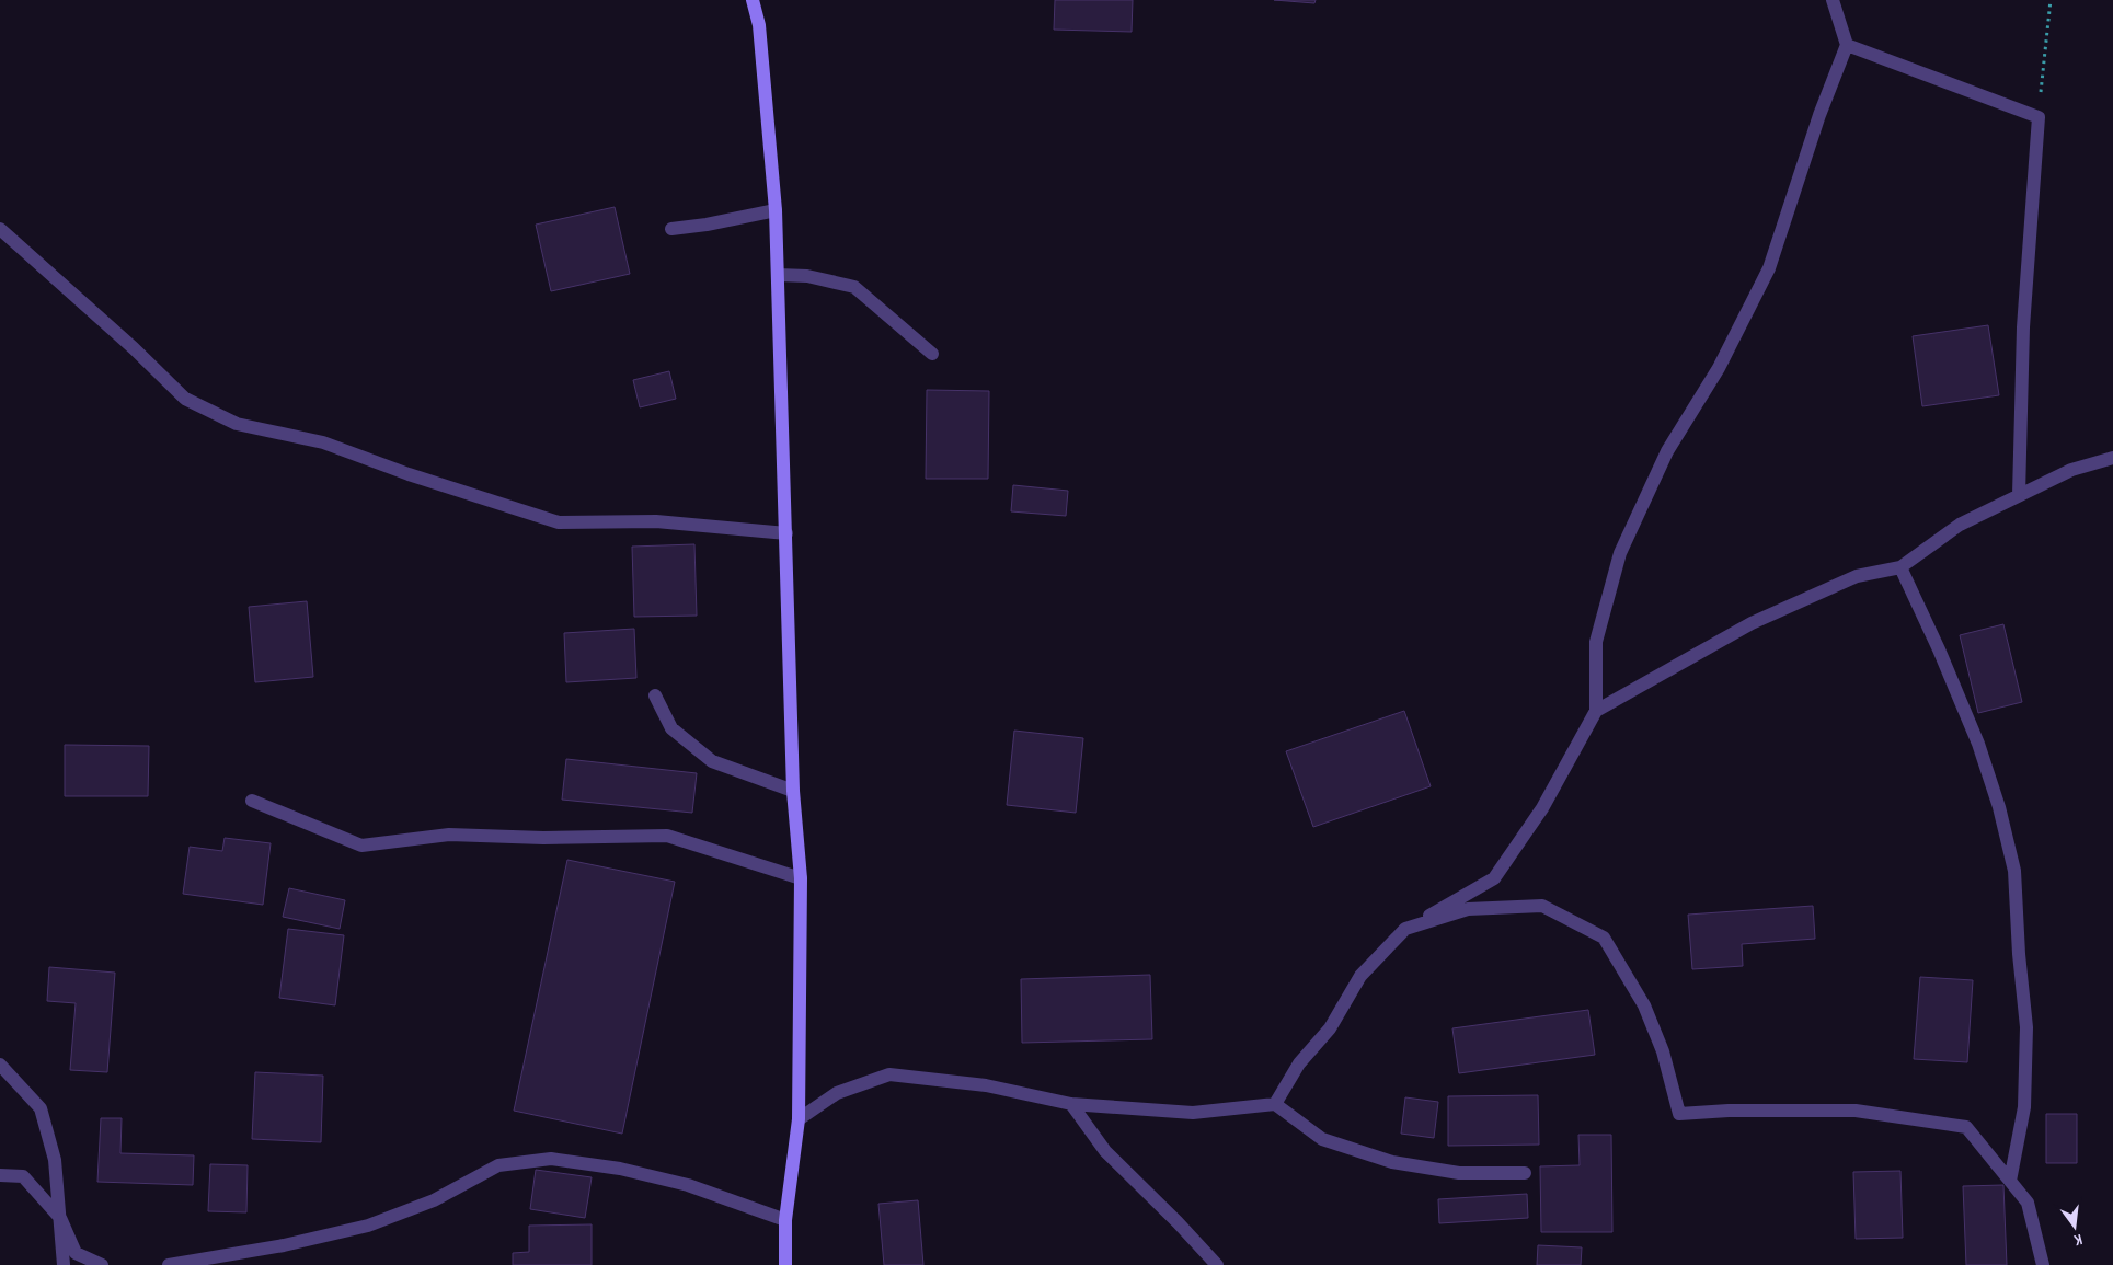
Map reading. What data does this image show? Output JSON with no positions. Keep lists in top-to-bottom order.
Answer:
{
  "north": "bottom"
}
